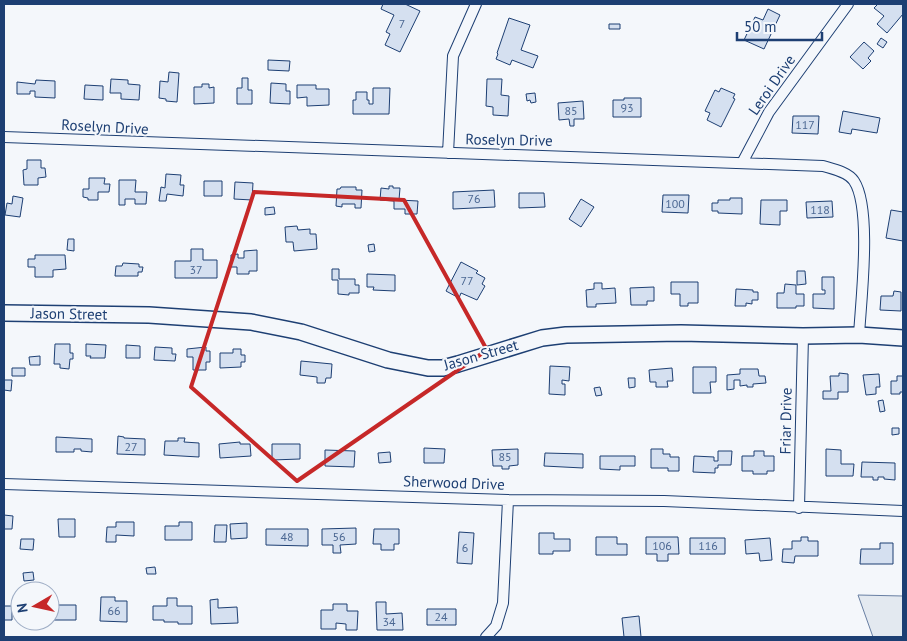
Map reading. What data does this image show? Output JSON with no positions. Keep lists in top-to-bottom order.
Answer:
{
  "streets": {
    "street": [
      "Leroi Drive",
      "Roselyn Drive",
      "Jason Street",
      "Friar Drive",
      "Sherwood Drive"
    ]
  },
  "crossings": [
    ["Leroi Drive", "Roselyn Drive"],
    ["Roselyn Drive", "Jason Street"],
    ["Jason Street", "Friar Drive"],
    ["Friar Drive", "Sherwood Drive"]
  ],
  "house_numbers": [
    "7",
    "93",
    "85",
    "117",
    "76",
    "100",
    "118",
    "37",
    "77",
    "27",
    "85",
    "48",
    "56",
    "106",
    "116",
    "6",
    "66",
    "24",
    "34"
  ],
  "scale_bar": "50 m",
  "north": "left"
}
